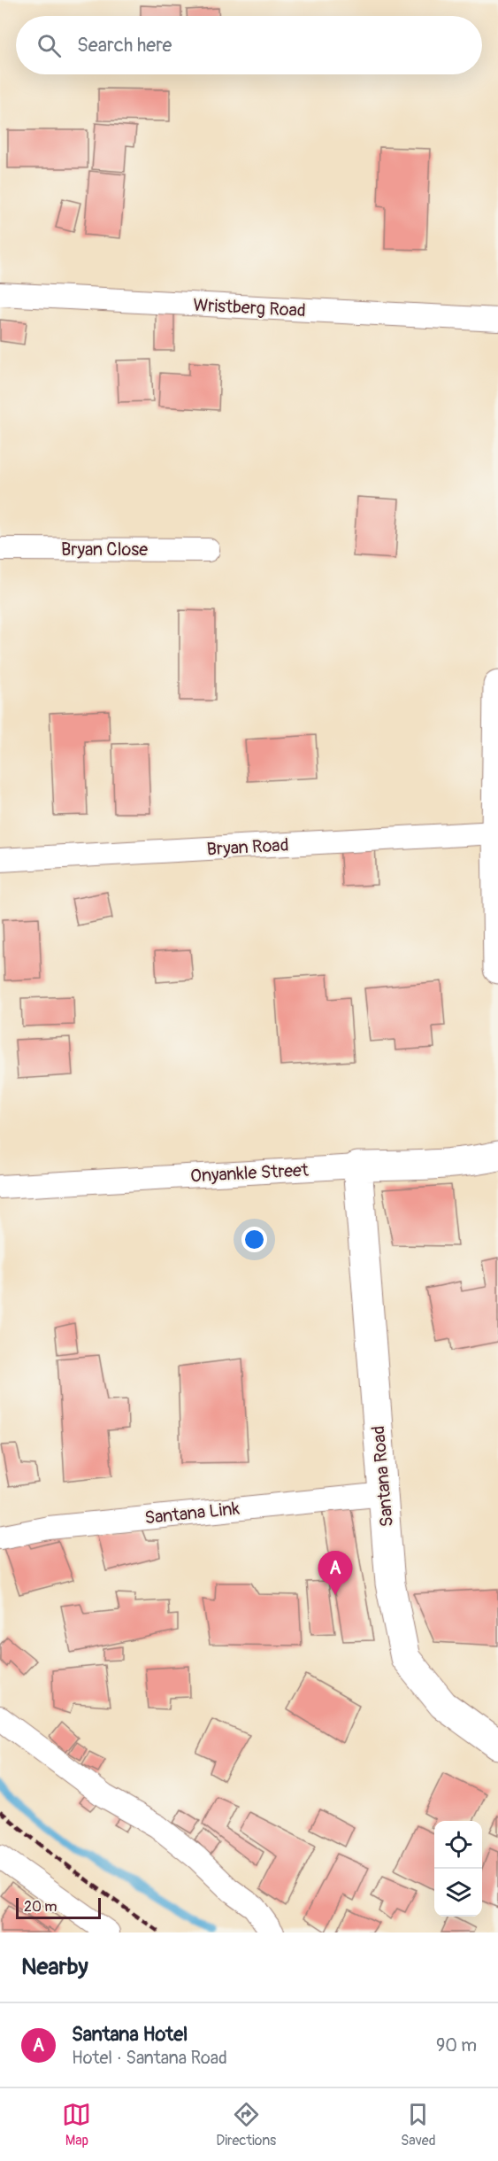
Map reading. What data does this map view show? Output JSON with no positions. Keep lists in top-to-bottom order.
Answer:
{
  "streets": {
    "street": [
      "Wristberg Road",
      "Bryan Close",
      "Bryan Road",
      "Onyankle Street",
      "Santana Road",
      "Santana Link"
    ]
  },
  "crossings": [
    ["Onyankle Street", "Santana Road"],
    ["Santana Road", "Santana Link"]
  ],
  "scale_bar": "20 m",
  "page": {
    "search": "Search here",
    "pins": "A",
    "scale": "20 m",
    "heading": "Nearby",
    "list": [
      {
        "mark": "A",
        "name": "Santana Hotel",
        "note": "Hotel · Santana Road",
        "value": "90 m"
      }
    ],
    "nav": ["Map", "Directions", "Saved"]
  }
}
